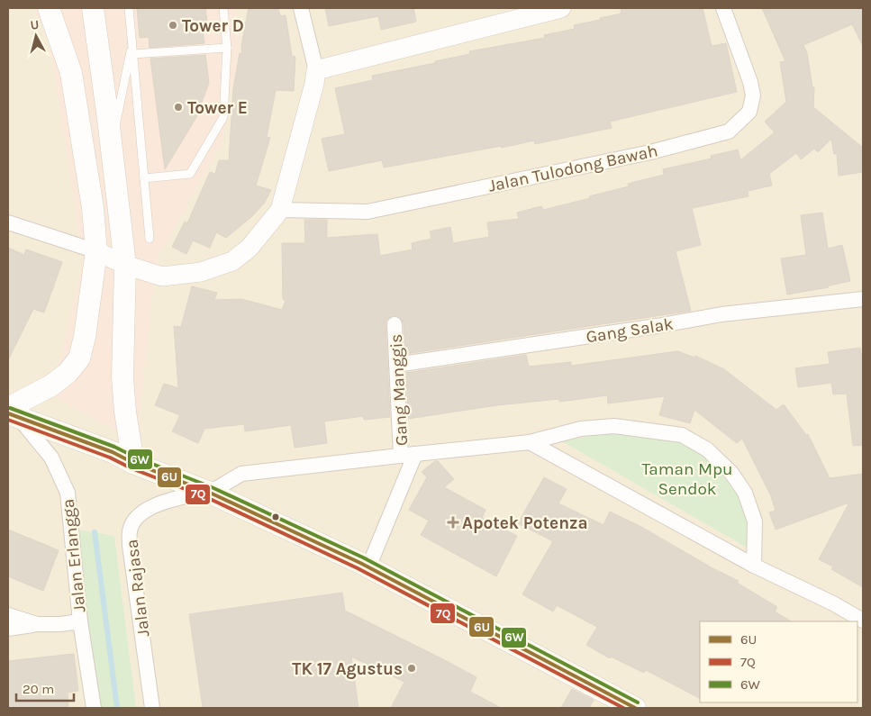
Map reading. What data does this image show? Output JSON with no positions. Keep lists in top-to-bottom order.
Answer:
{
  "streets": {
    "street": [
      "Jalan Tulodong Bawah",
      "Gang Salak",
      "Gang Manggis",
      "Jalan Erlangga",
      "Jalan Rajasa"
    ]
  },
  "crossings": [
    ["Gang Salak", "Gang Manggis"],
    ["Gang Manggis", "Jalan Rajasa"]
  ],
  "parks": ["Taman Mpu Sendok"],
  "places": {
    "other": ["Tower D", "Tower E", "TK 17 Agustus"],
    "health": ["Apotek Potenza"]
  },
  "lines": ["transit line 6W", "transit line 6U", "transit line 7Q"],
  "legend": ["6U", "7Q", "6W"],
  "scale_bar": "20 m",
  "north": "top"
}
